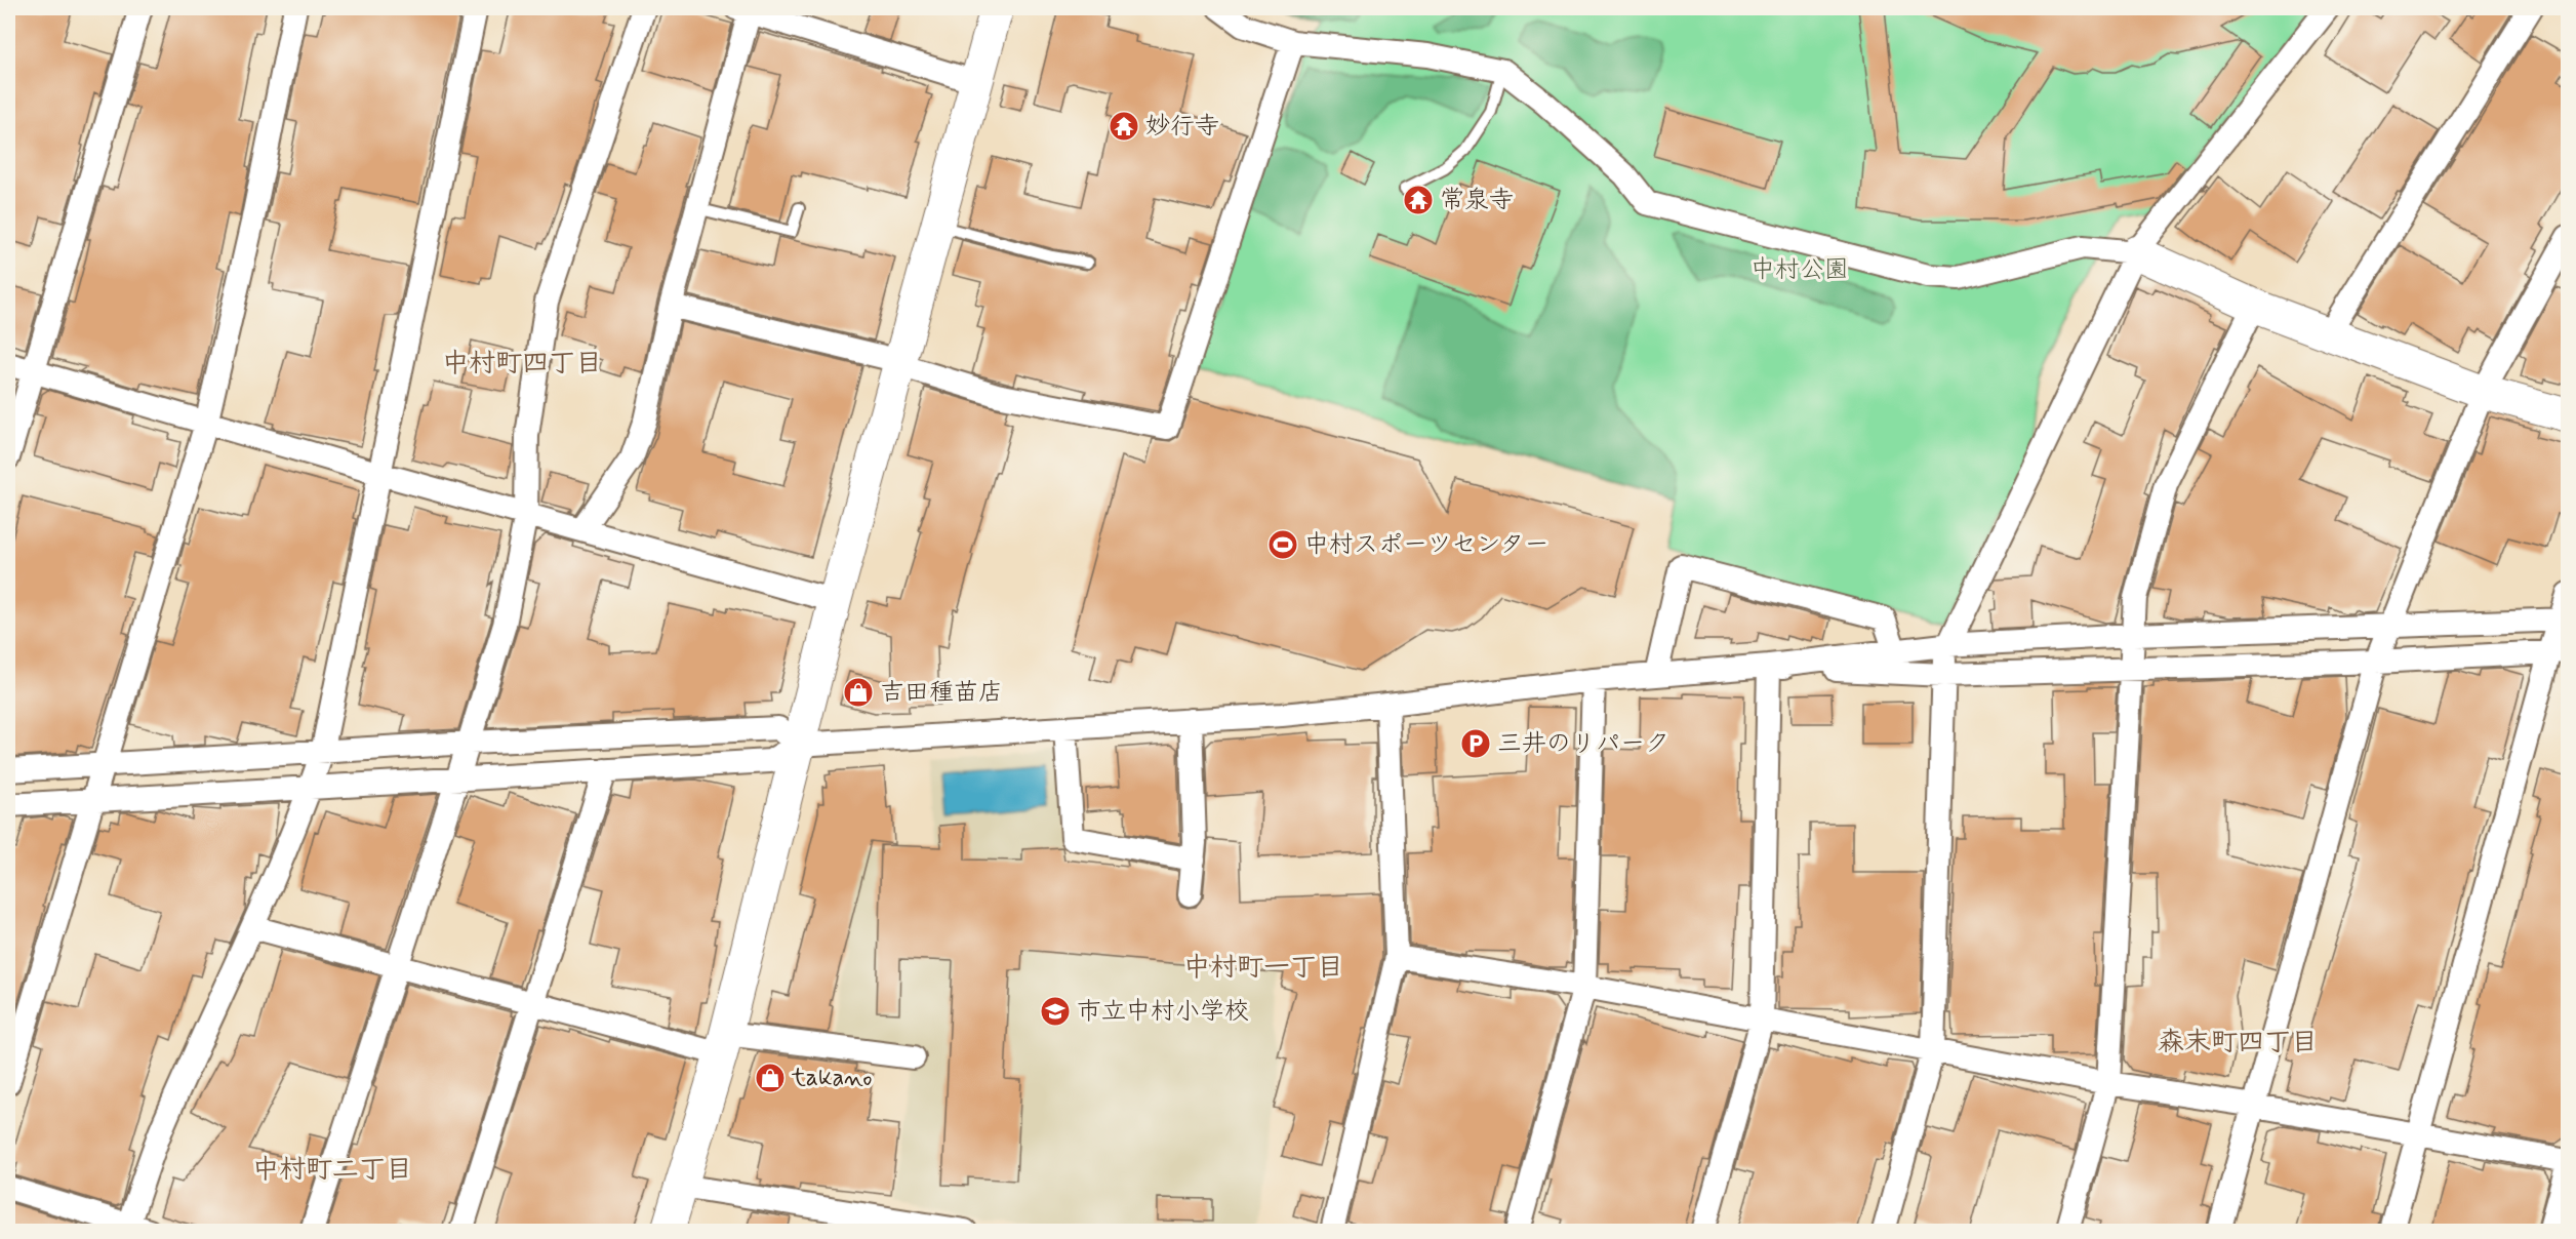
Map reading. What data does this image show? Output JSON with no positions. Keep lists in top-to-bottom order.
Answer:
{
  "districts": [
    "中村町四丁目",
    "中村町一丁目",
    "森末町四丁目",
    "中村町二丁目"
  ],
  "parks": ["中村公園"],
  "places": {
    "temple": ["妙行寺", "常泉寺"],
    "sports": ["中村スポーツセンター"],
    "shop": ["吉田種苗店", "takano"],
    "parking": ["三井のリパーク"],
    "school or university": ["市立中村小学校"]
  }
}
